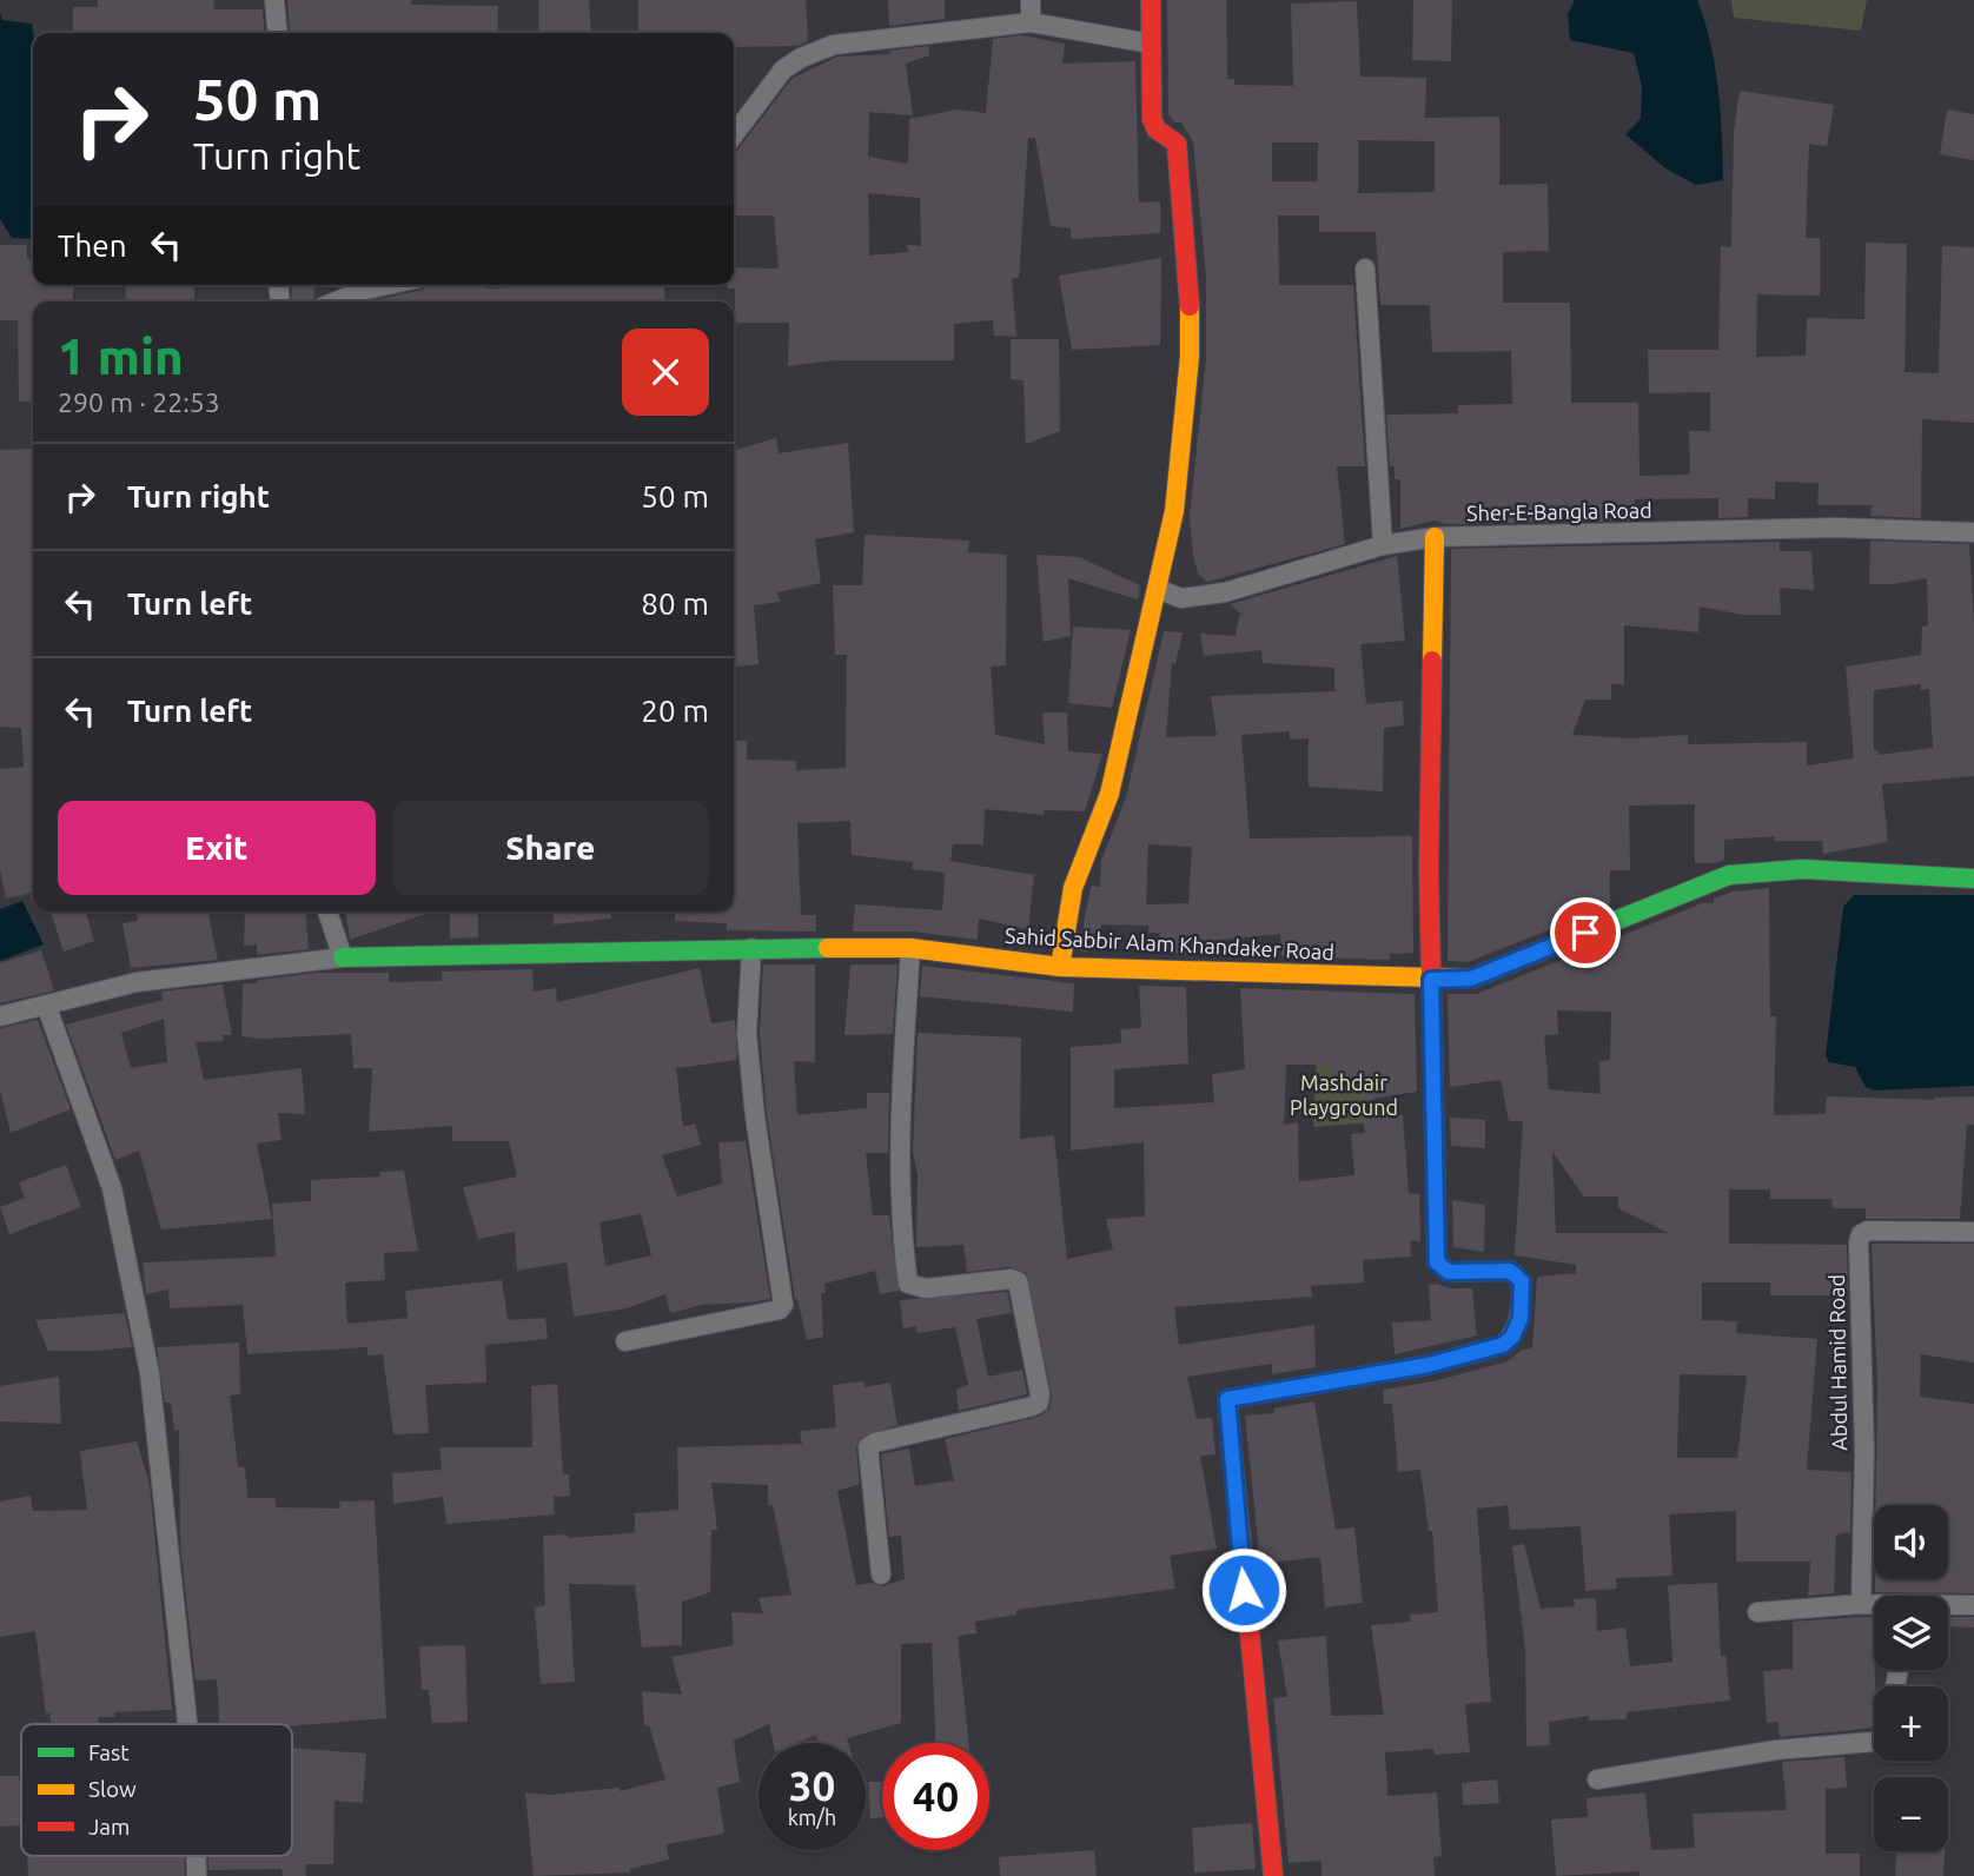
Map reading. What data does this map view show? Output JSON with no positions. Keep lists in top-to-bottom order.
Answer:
{
  "streets": {
    "street": ["Sher-E-Bangla Road", "Sahid Sabbir Alam Khandaker Road", "Abdul Hamid Road"]
  },
  "parks": ["Mashdair Playground"],
  "legend": ["Fast", "Slow", "Jam"],
  "page": {
    "turn": ["50 m", "Turn right"],
    "then": "Then",
    "heading": ["1 min", "290 m · 22:53"],
    "list": [
      {
        "name": "Turn right",
        "value": "50 m"
      },
      {
        "name": "Turn left",
        "value": "80 m"
      },
      {
        "name": "Turn left",
        "value": "20 m"
      }
    ],
    "buttons": ["Exit", "Share"],
    "map_buttons": ["+", "−"],
    "speed": "30 km/h",
    "limit": "40"
  }
}
